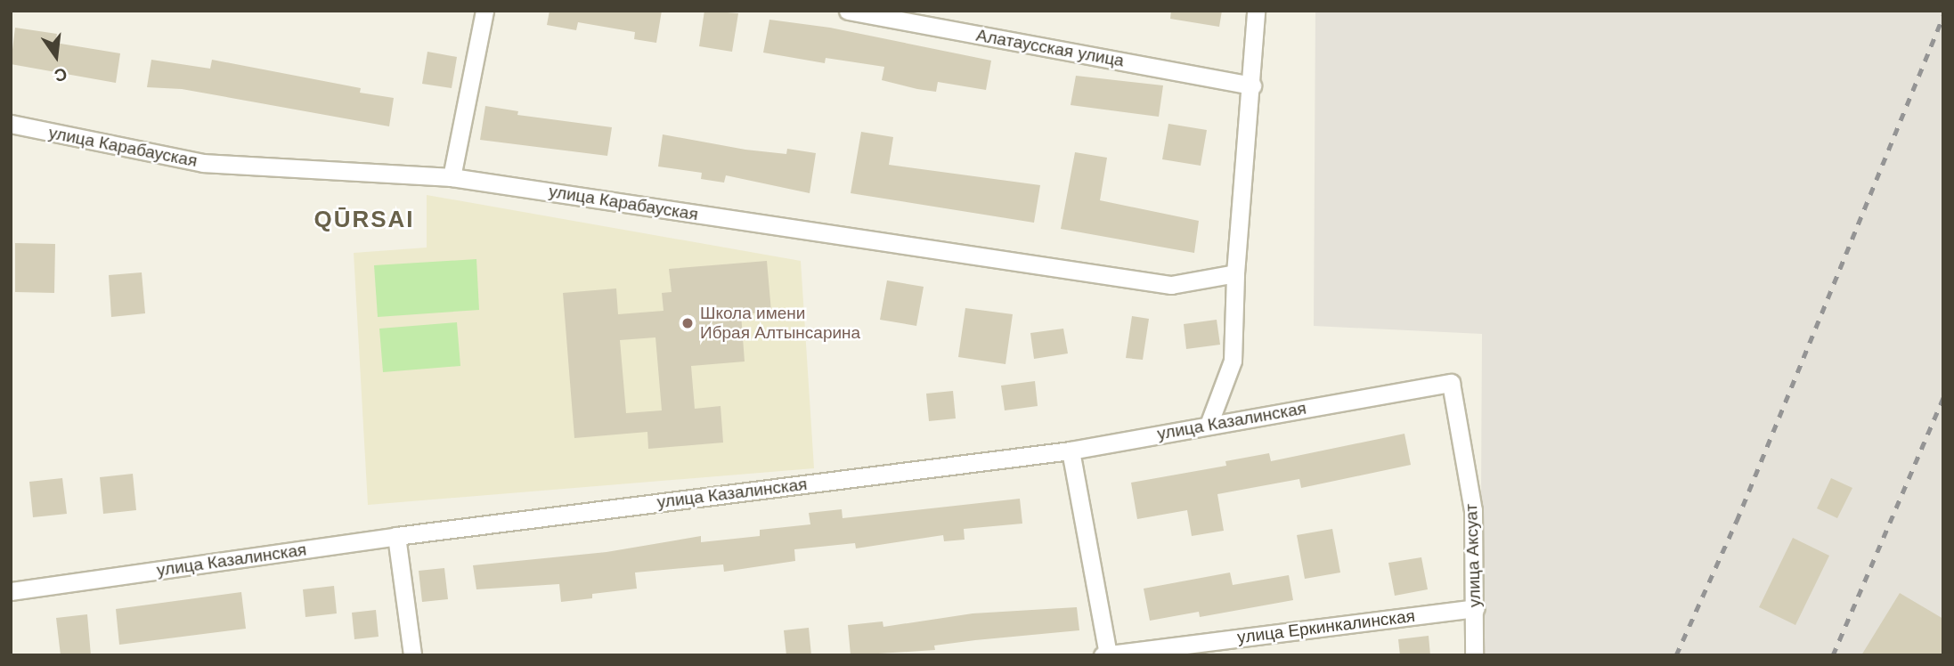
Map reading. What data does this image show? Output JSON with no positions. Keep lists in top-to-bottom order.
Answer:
{
  "streets": {
    "street": [
      "Алатаусская улица",
      "улица Карабауская",
      "улица Казалинская",
      "улица Аксуат",
      "улица Еркинкалинская"
    ]
  },
  "crossings": [
    ["улица Казалинская", "улица Аксуат"],
    ["улица Аксуат", "улица Еркинкалинская"]
  ],
  "districts": ["QŪRSAI"],
  "places": ["Школа имени Ибрая Алтынсарина"],
  "north": "bottom"
}
